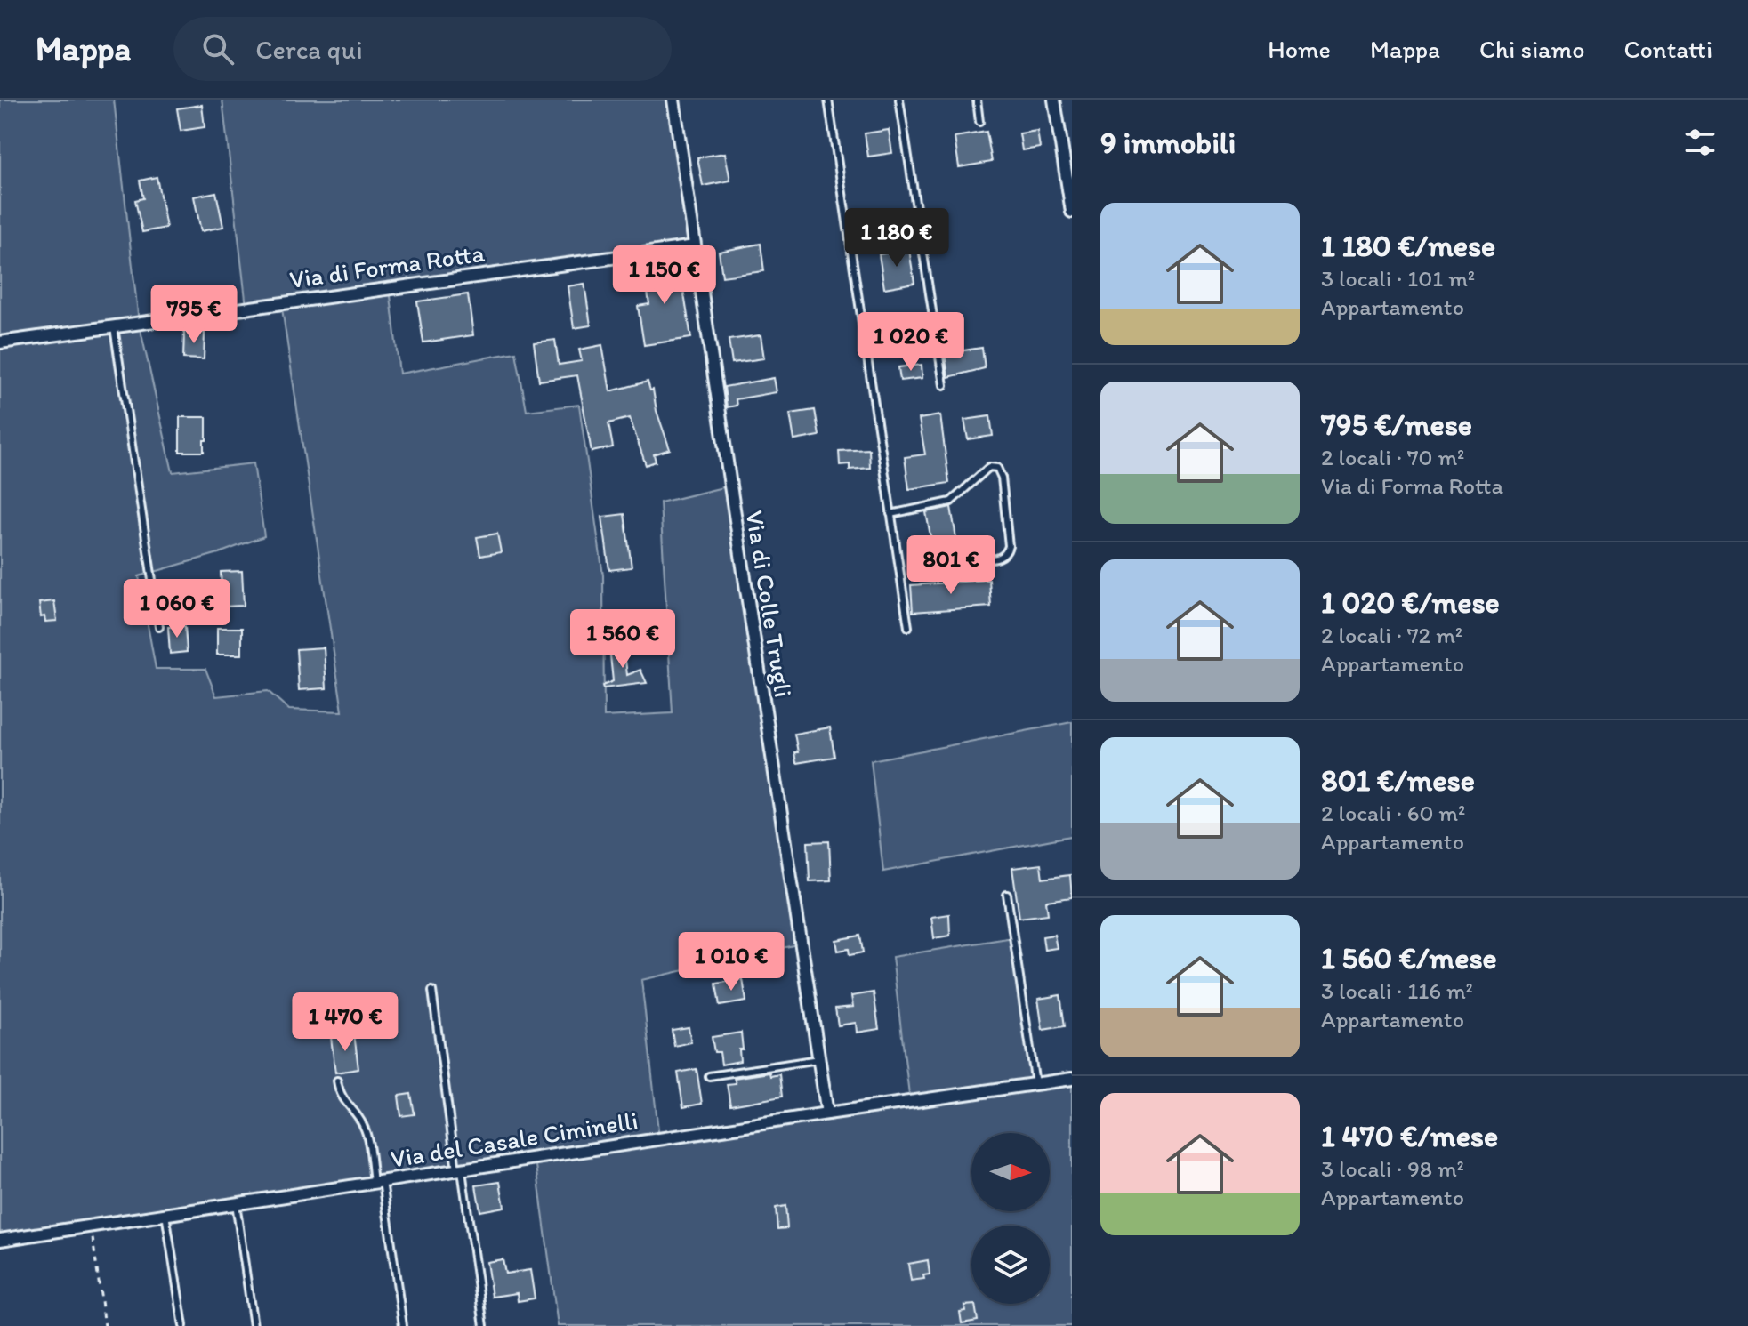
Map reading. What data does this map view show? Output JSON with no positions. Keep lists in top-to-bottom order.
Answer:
{
  "streets": {
    "street": ["Via di Forma Rotta", "Via di Colle Trugli", "Via del Casale Ciminelli"]
  },
  "crossings": [
    ["Via di Forma Rotta", "Via di Colle Trugli"],
    ["Via di Colle Trugli", "Via del Casale Ciminelli"]
  ],
  "north": "right",
  "page": {
    "header": "Mappa",
    "search": "Cerca qui",
    "nav": [
      "Home",
      "Mappa",
      "Chi siamo",
      "Contatti"
    ],
    "heading": "9 immobili",
    "list": [
      {
        "name": "1 180 €/mese",
        "note": "3 locali · 101 m² · Appartamento"
      },
      {
        "name": "795 €/mese",
        "note": "2 locali · 70 m² · Via di Forma Rotta"
      },
      {
        "name": "1 020 €/mese",
        "note": "2 locali · 72 m² · Appartamento"
      },
      {
        "name": "801 €/mese",
        "note": "2 locali · 60 m² · Appartamento"
      },
      {
        "name": "1 560 €/mese",
        "note": "3 locali · 116 m² · Appartamento"
      },
      {
        "name": "1 470 €/mese",
        "note": "3 locali · 98 m² · Appartamento"
      }
    ],
    "price": [
      "1 180 €",
      "1 150 €",
      "795 €",
      "1 020 €",
      "801 €",
      "1 060 €",
      "1 560 €",
      "1 010 €",
      "1 470 €"
    ]
  }
}
